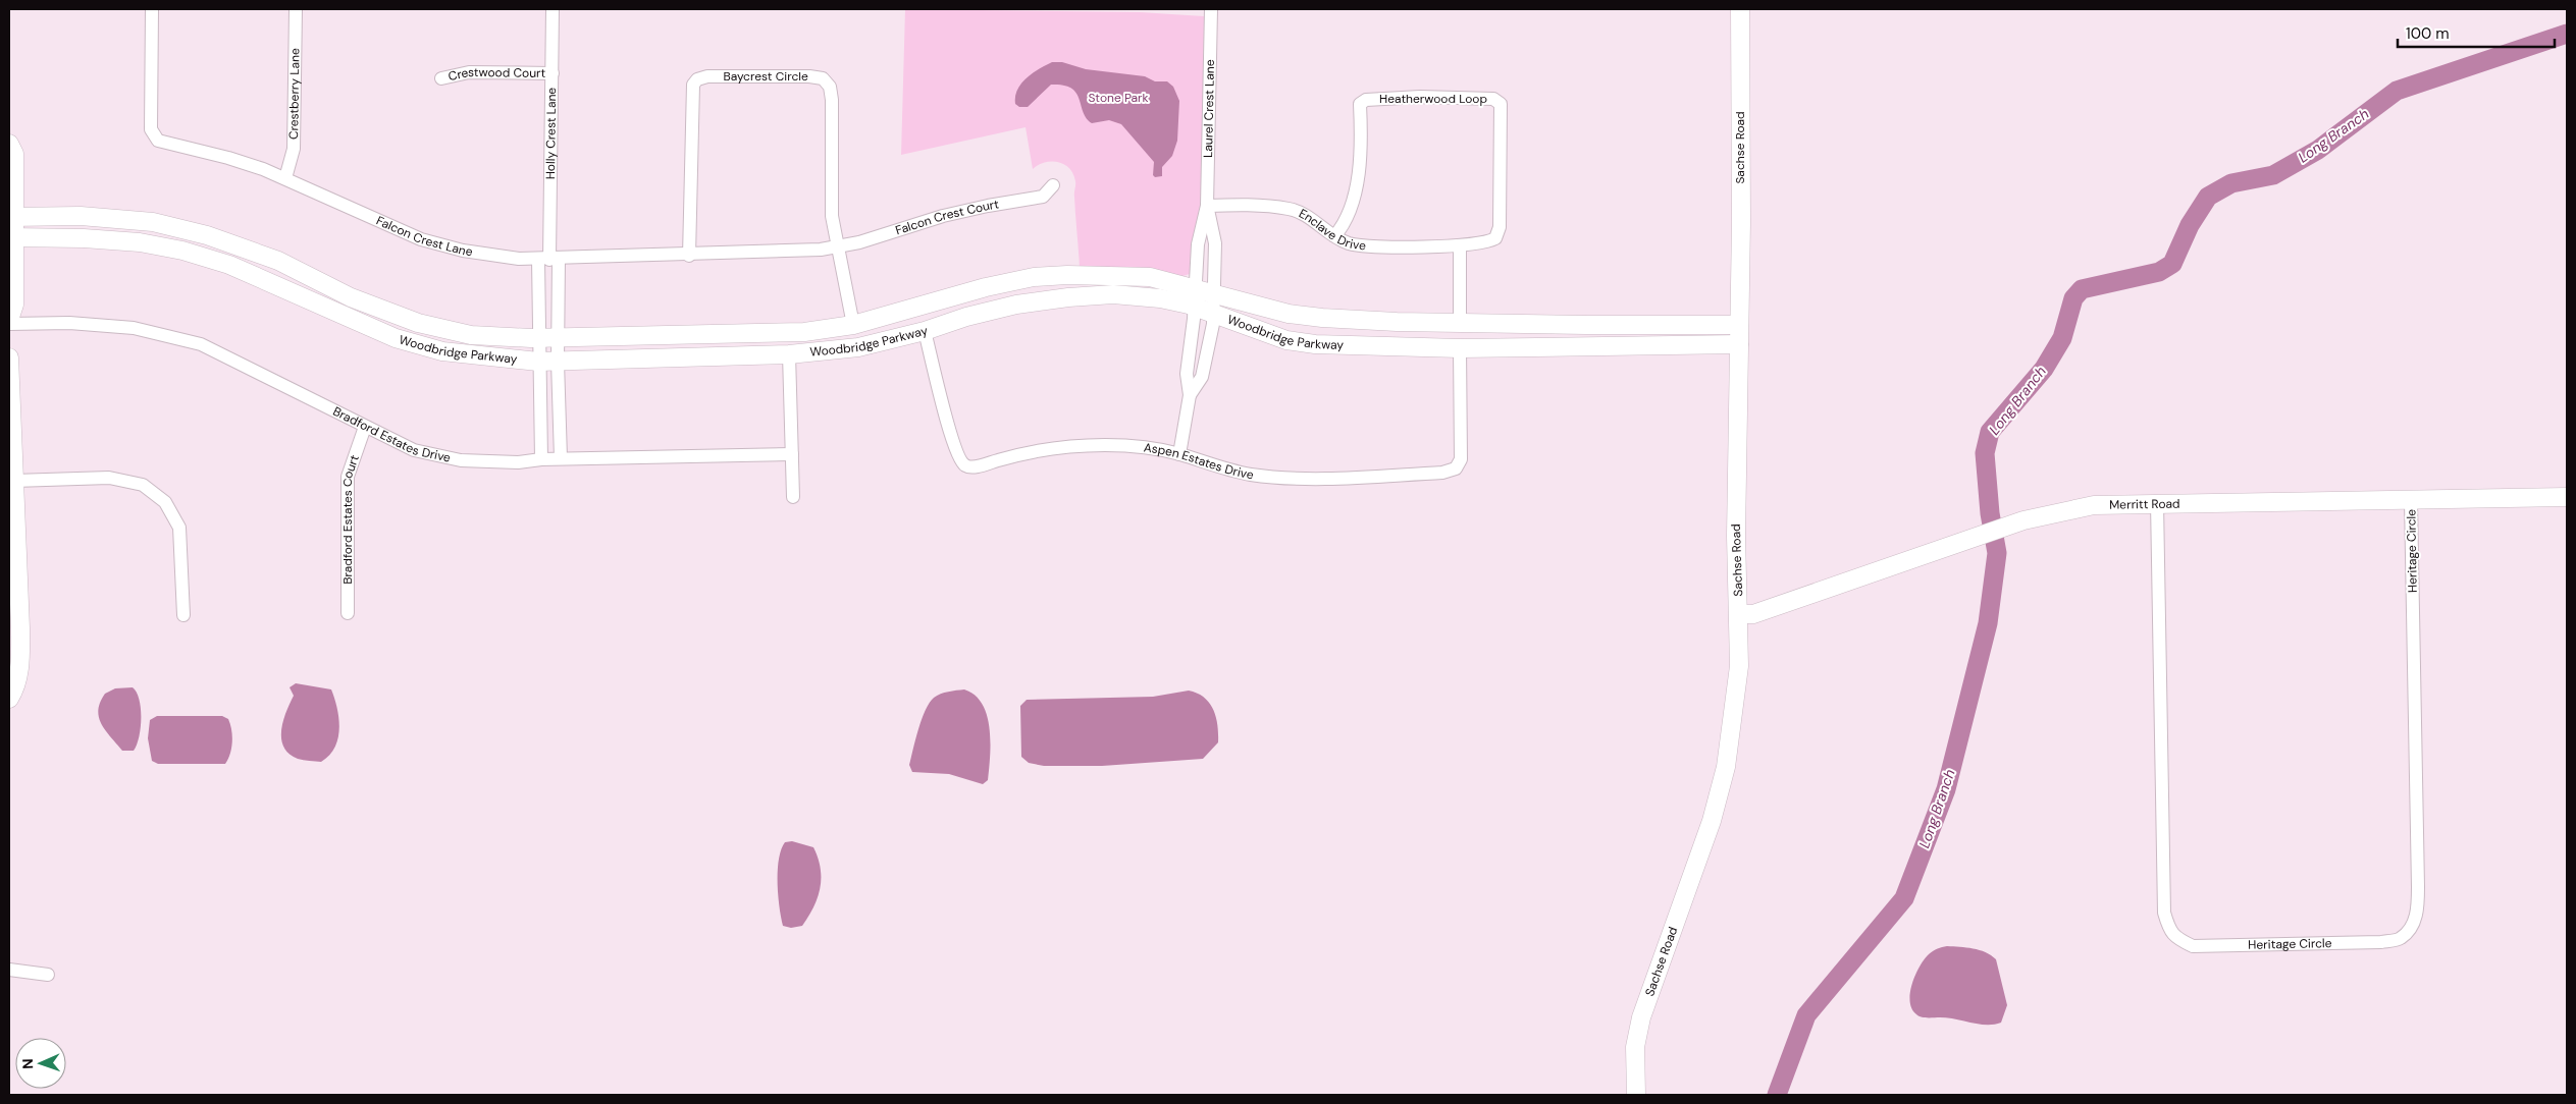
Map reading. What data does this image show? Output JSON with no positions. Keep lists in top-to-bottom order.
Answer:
{
  "streets": {
    "main road": ["Sachse Road", "Woodbridge Parkway", "Merritt Road"],
    "street": [
      "Crestwood Court",
      "Baycrest Circle",
      "Crestberry Lane",
      "Heatherwood Loop",
      "Laurel Crest Lane",
      "Holly Crest Lane",
      "Falcon Crest Court",
      "Enclave Drive",
      "Falcon Crest Lane",
      "Bradford Estates Drive",
      "Aspen Estates Drive",
      "Bradford Estates Court",
      "Heritage Circle"
    ]
  },
  "crossings": [
    ["Crestwood Court", "Holly Crest Lane"],
    ["Baycrest Circle", "Falcon Crest Court"],
    ["Baycrest Circle", "Falcon Crest Lane"],
    ["Baycrest Circle", "Woodbridge Parkway"],
    ["Crestberry Lane", "Falcon Crest Lane"],
    ["Heatherwood Loop", "Enclave Drive"],
    ["Laurel Crest Lane", "Enclave Drive"],
    ["Laurel Crest Lane", "Woodbridge Parkway"],
    ["Holly Crest Lane", "Falcon Crest Lane"],
    ["Holly Crest Lane", "Woodbridge Parkway"],
    ["Holly Crest Lane", "Bradford Estates Drive"],
    ["Sachse Road", "Woodbridge Parkway"],
    ["Sachse Road", "Merritt Road"],
    ["Falcon Crest Court", "Falcon Crest Lane"],
    ["Woodbridge Parkway", "Aspen Estates Drive"],
    ["Bradford Estates Drive", "Bradford Estates Court"],
    ["Merritt Road", "Heritage Circle"]
  ],
  "water": ["Long Branch"],
  "parks": ["Stone Park"],
  "scale_bar": "100 m",
  "north": "left"
}
